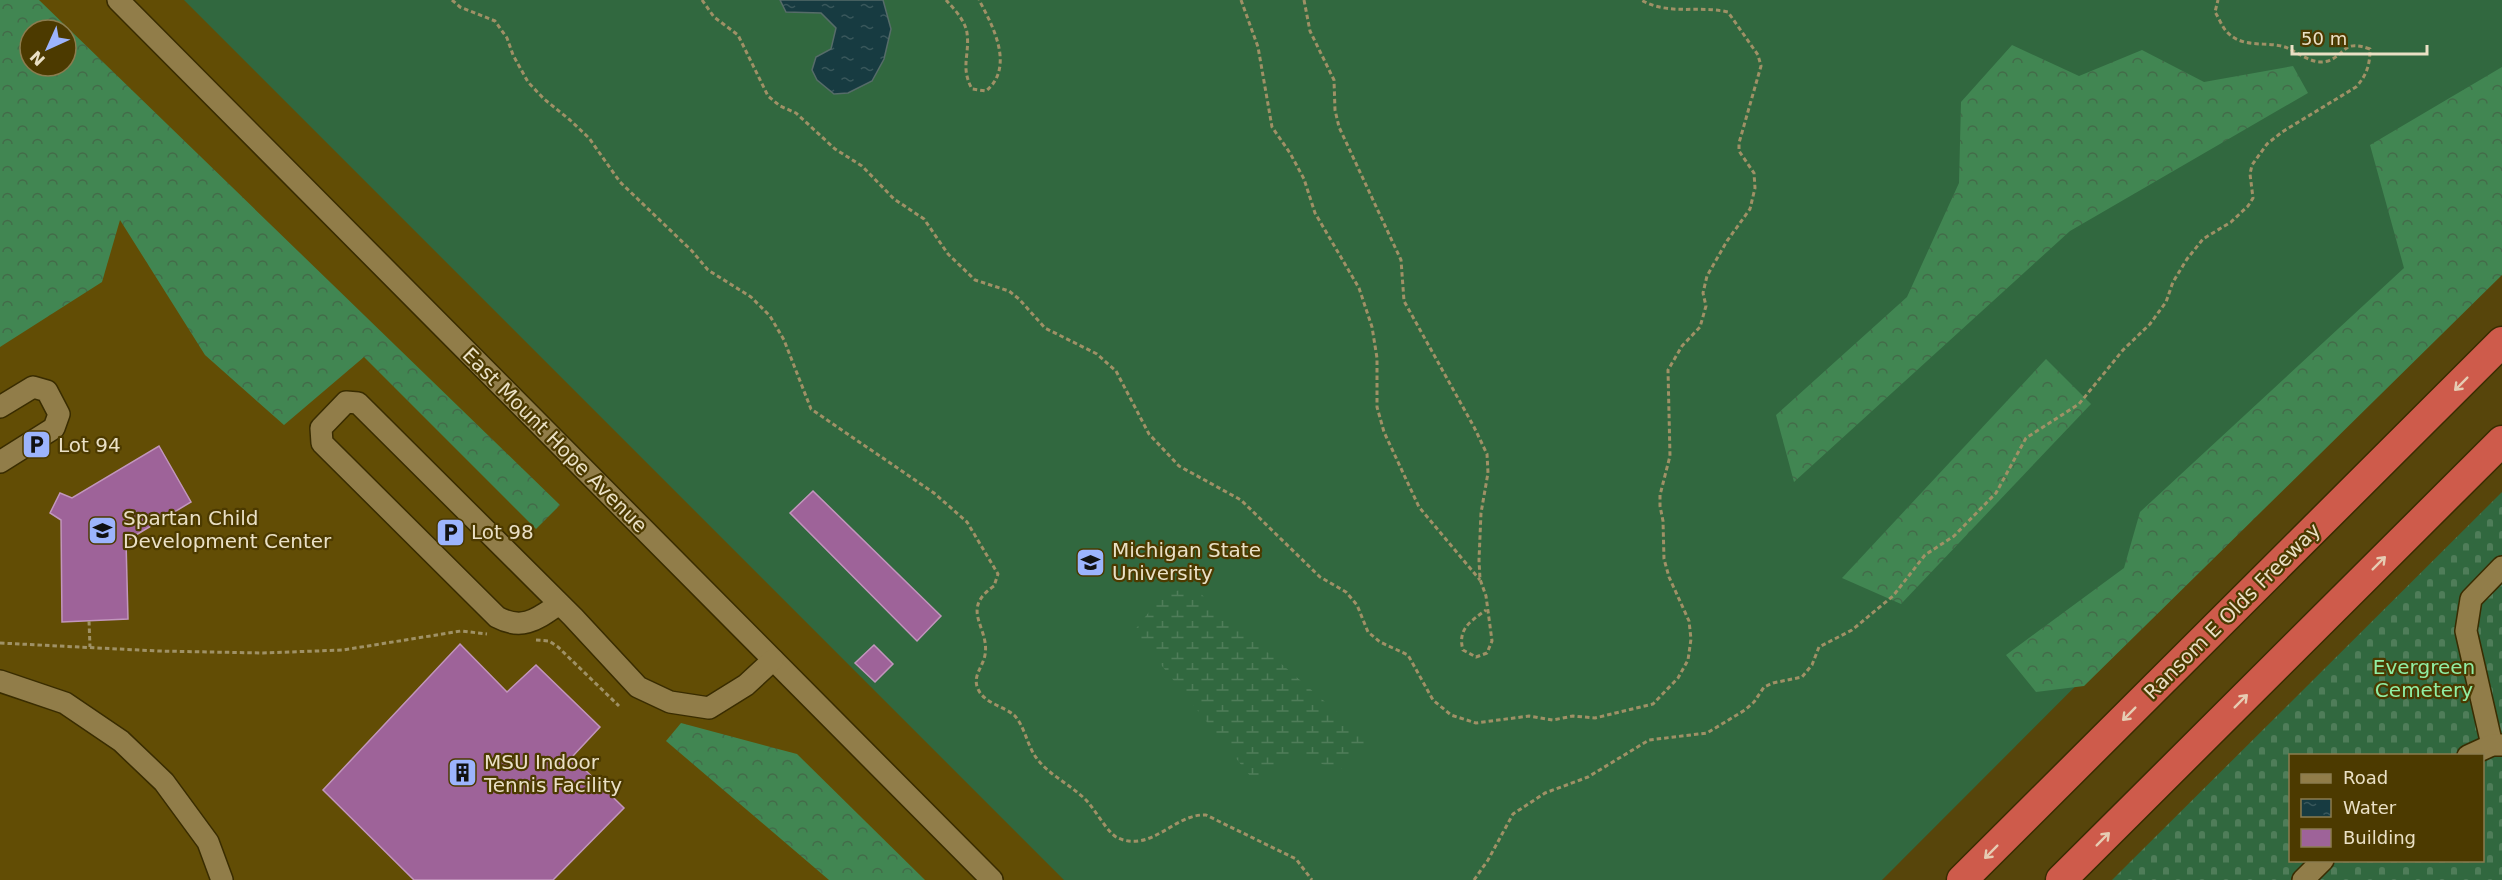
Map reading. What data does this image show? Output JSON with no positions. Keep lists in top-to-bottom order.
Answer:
{
  "streets": {
    "highway": ["Ransom E Olds Freeway"],
    "street": ["East Mount Hope Avenue"]
  },
  "parks": ["Evergreen Cemetery"],
  "places": {
    "parking": ["Lot 94", "Lot 98"],
    "school or university": ["Spartan Child Development Center", "Michigan State University"],
    "building": ["MSU Indoor Tennis Facility"]
  },
  "legend": ["Road", "Water", "Building"],
  "scale_bar": "50 m",
  "north": "bottom left"
}
